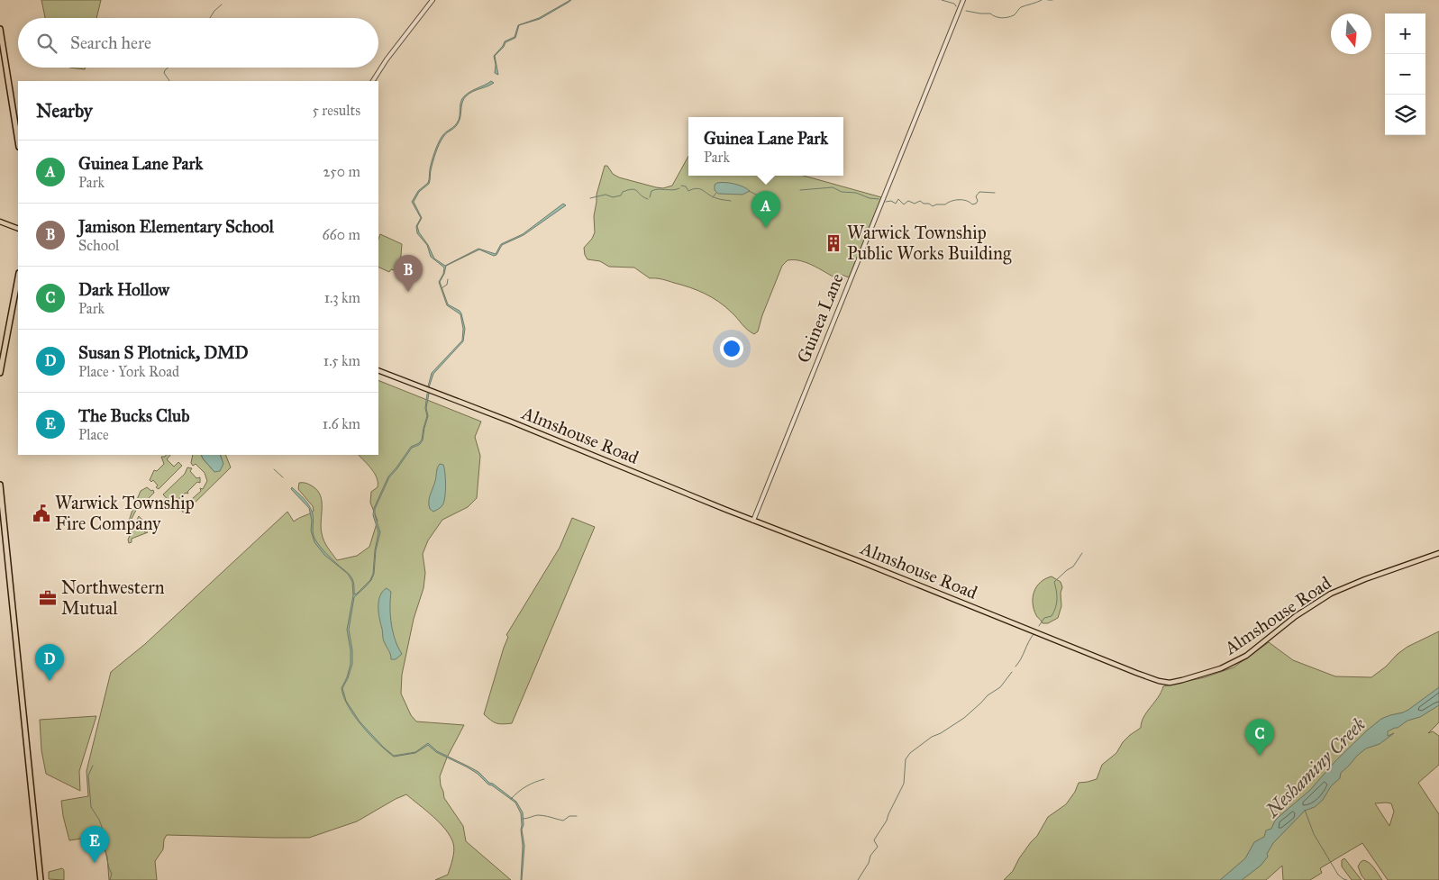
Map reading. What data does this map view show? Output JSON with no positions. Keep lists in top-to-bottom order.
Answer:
{
  "streets": {
    "main road": ["Almshouse Road"],
    "street": ["Guinea Lane"]
  },
  "crossings": [
    ["Guinea Lane", "Almshouse Road"]
  ],
  "water": ["Neshaminy Creek"],
  "places": {
    "building": ["Warwick Township Public Works Building"],
    "public building": ["Warwick Township Fire Company"],
    "office": ["Northwestern Mutual"]
  },
  "north": "bottom",
  "page": {
    "map_buttons": ["+", "−"],
    "search": "Search here",
    "heading": ["Nearby", "5 results"],
    "popup": ["Guinea Lane Park", "Park"],
    "list": [
      {
        "mark": "A",
        "name": "Guinea Lane Park",
        "note": "Park",
        "value": "250 m"
      },
      {
        "mark": "B",
        "name": "Jamison Elementary School",
        "note": "School",
        "value": "660 m"
      },
      {
        "mark": "C",
        "name": "Dark Hollow",
        "note": "Park",
        "value": "1.3 km"
      },
      {
        "mark": "D",
        "name": "Susan S Plotnick, DMD",
        "note": "Place · York Road",
        "value": "1.5 km"
      },
      {
        "mark": "E",
        "name": "The Bucks Club",
        "note": "Place",
        "value": "1.6 km"
      }
    ],
    "pins": [
      "A",
      "B",
      "D",
      "C",
      "E"
    ]
  }
}
